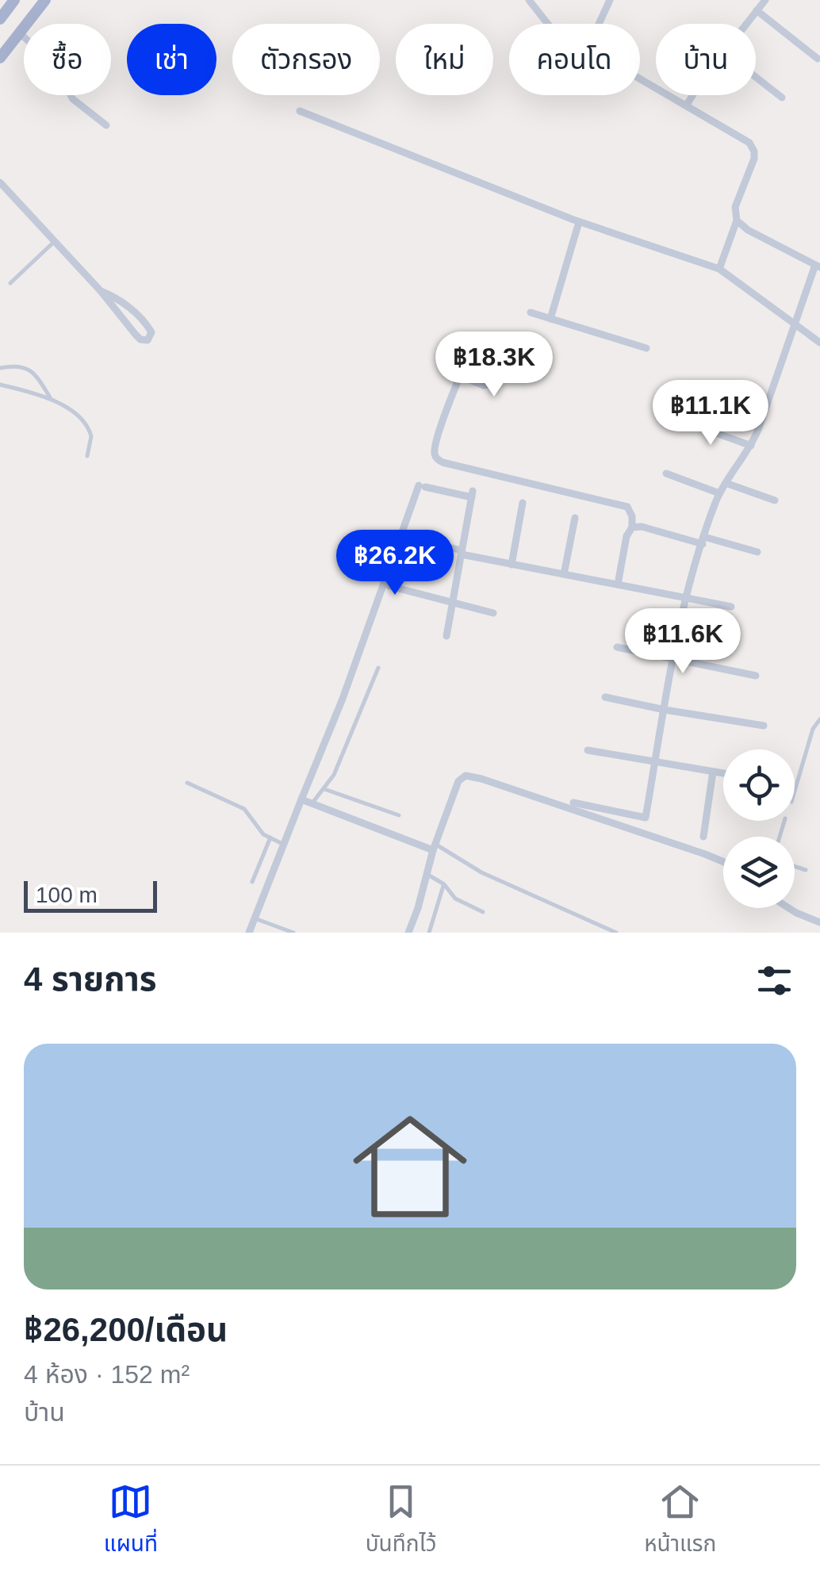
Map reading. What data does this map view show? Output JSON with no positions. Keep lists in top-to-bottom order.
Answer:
{
  "scale_bar": "100 m",
  "page": {
    "chip": [
      "ซื้อ",
      "เช่า",
      "ตัวกรอง",
      "ใหม่",
      "คอนโด",
      "บ้าน"
    ],
    "price": [
      "฿18.3K",
      "฿11.1K",
      "฿26.2K",
      "฿11.6K"
    ],
    "scale": "100 m",
    "heading": "4 รายการ",
    "list": [
      {
        "name": "฿26,200/เดือน",
        "note": "4 ห้อง · 152 m² · บ้าน"
      }
    ],
    "tabs": ["แผนที่", "บันทึกไว้", "หน้าแรก"]
  }
}
